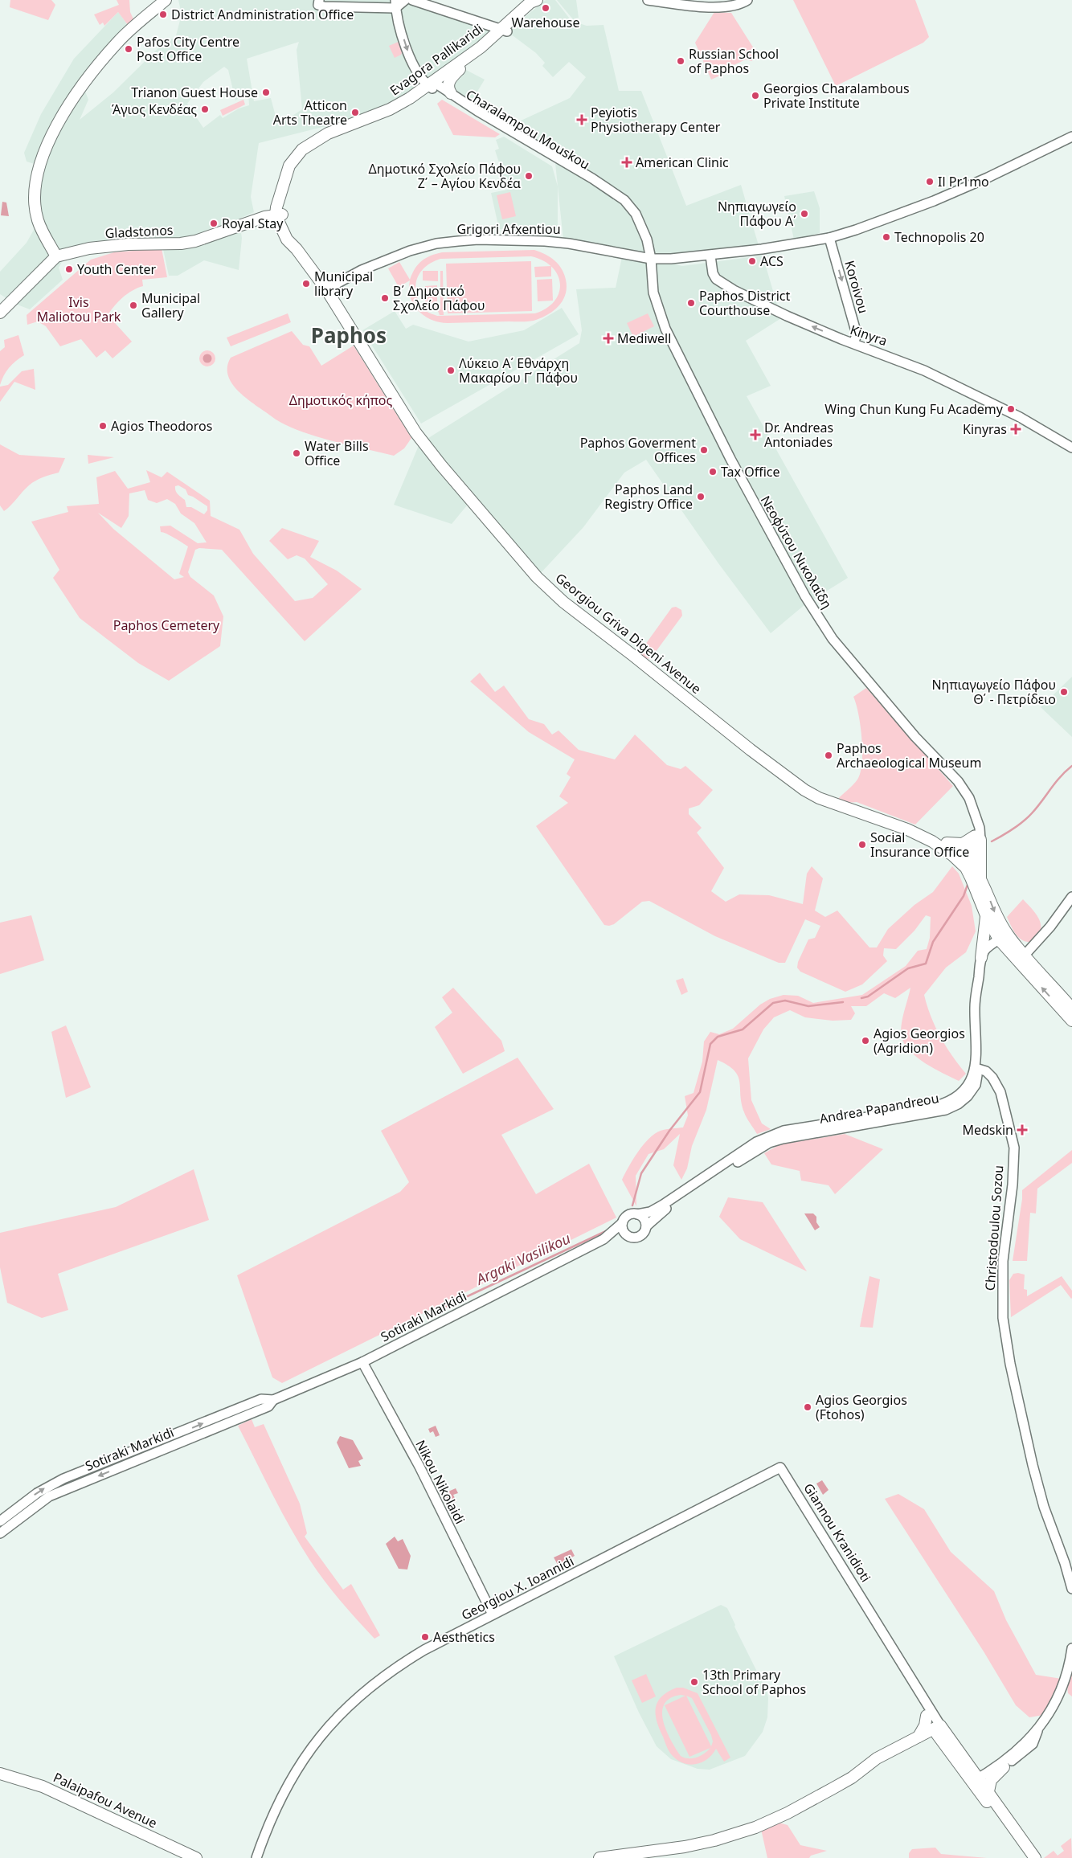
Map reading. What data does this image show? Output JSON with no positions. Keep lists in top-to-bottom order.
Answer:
{
  "streets": {
    "main road": [
      "Evagora Pallikaridi",
      "Gladstonos",
      "Georgiou Griva Digeni Avenue",
      "Giannou Kranidioti",
      "Palaipafou Avenue"
    ],
    "street": [
      "Charalampou Mouskou",
      "Grigori Afxentiou",
      "Koroivou",
      "Kinyra",
      "Νεοφύτου Νικολαΐδη",
      "Andrea Papandreou",
      "Christodoulou Sozou",
      "Sotiraki Markidi",
      "Nikou Nikolaidi",
      "Georgiou X. Ioannidi"
    ]
  },
  "crossings": [
    ["Evagora Pallikaridi", "Charalampou Mouskou"],
    ["Evagora Pallikaridi", "Gladstonos"],
    ["Evagora Pallikaridi", "Georgiou Griva Digeni Avenue"],
    ["Charalampou Mouskou", "Grigori Afxentiou"],
    ["Charalampou Mouskou", "Νεοφύτου Νικολαΐδη"],
    ["Grigori Afxentiou", "Koroivou"],
    ["Grigori Afxentiou", "Kinyra"],
    ["Grigori Afxentiou", "Νεοφύτου Νικολαΐδη"],
    ["Grigori Afxentiou", "Georgiou Griva Digeni Avenue"],
    ["Gladstonos", "Georgiou Griva Digeni Avenue"],
    ["Koroivou", "Kinyra"],
    ["Νεοφύτου Νικολαΐδη", "Georgiou Griva Digeni Avenue"],
    ["Andrea Papandreou", "Christodoulou Sozou"],
    ["Andrea Papandreou", "Sotiraki Markidi"],
    ["Sotiraki Markidi", "Nikou Nikolaidi"],
    ["Nikou Nikolaidi", "Georgiou X. Ioannidi"],
    ["Giannou Kranidioti", "Georgiou X. Ioannidi"]
  ],
  "one_way": ["Koroivou", "Kinyra"],
  "districts": ["Paphos"],
  "water": ["Argaki Vasilikou"],
  "parks": ["Ivis Maliotou Park", "Δημοτικός κήπος", "Paphos Cemetery"],
  "places": {
    "other": [
      "Warehouse",
      "District Andministration Office",
      "Pafos City Centre Post Office",
      "Russian School of Paphos",
      "Trianon Guest House",
      "Georgios Charalambous Private Institute",
      "Άγιος Κενδέας",
      "Atticon Arts Theatre",
      "Δημοτικό Σχολείο Πάφου Ζ΄ – Αγίου Κενδέα",
      "Il Pr1mo",
      "Νηπιαγωγείο Πάφου Α΄",
      "Royal Stay",
      "Technopolis 20",
      "ACS",
      "Youth Center",
      "Municipal library",
      "Β΄ Δημοτικό Σχολείο Πάφου",
      "Paphos District Courthouse",
      "Municipal Gallery",
      "Λύκειο Α΄ Εθνάρχη Μακαρίου Γ΄ Πάφου",
      "Wing Chun Kung Fu Academy",
      "Agios Theodoros",
      "Paphos Goverment Offices",
      "Water Bills Office",
      "Tax Office",
      "Paphos Land Registry Office",
      "Νηπιαγωγείο Πάφου Θ΄ - Πετρίδειο",
      "Paphos Archaeological Museum",
      "Social Insurance Office",
      "Agios Georgios (Agridion)",
      "Agios Georgios (Ftohos)",
      "Aesthetics",
      "13th Primary School of Paphos"
    ],
    "health": [
      "Peyiotis Physiotherapy Center",
      "American Clinic",
      "Mediwell",
      "Kinyras",
      "Dr. Andreas Antoniades",
      "Medskin"
    ]
  }
}
